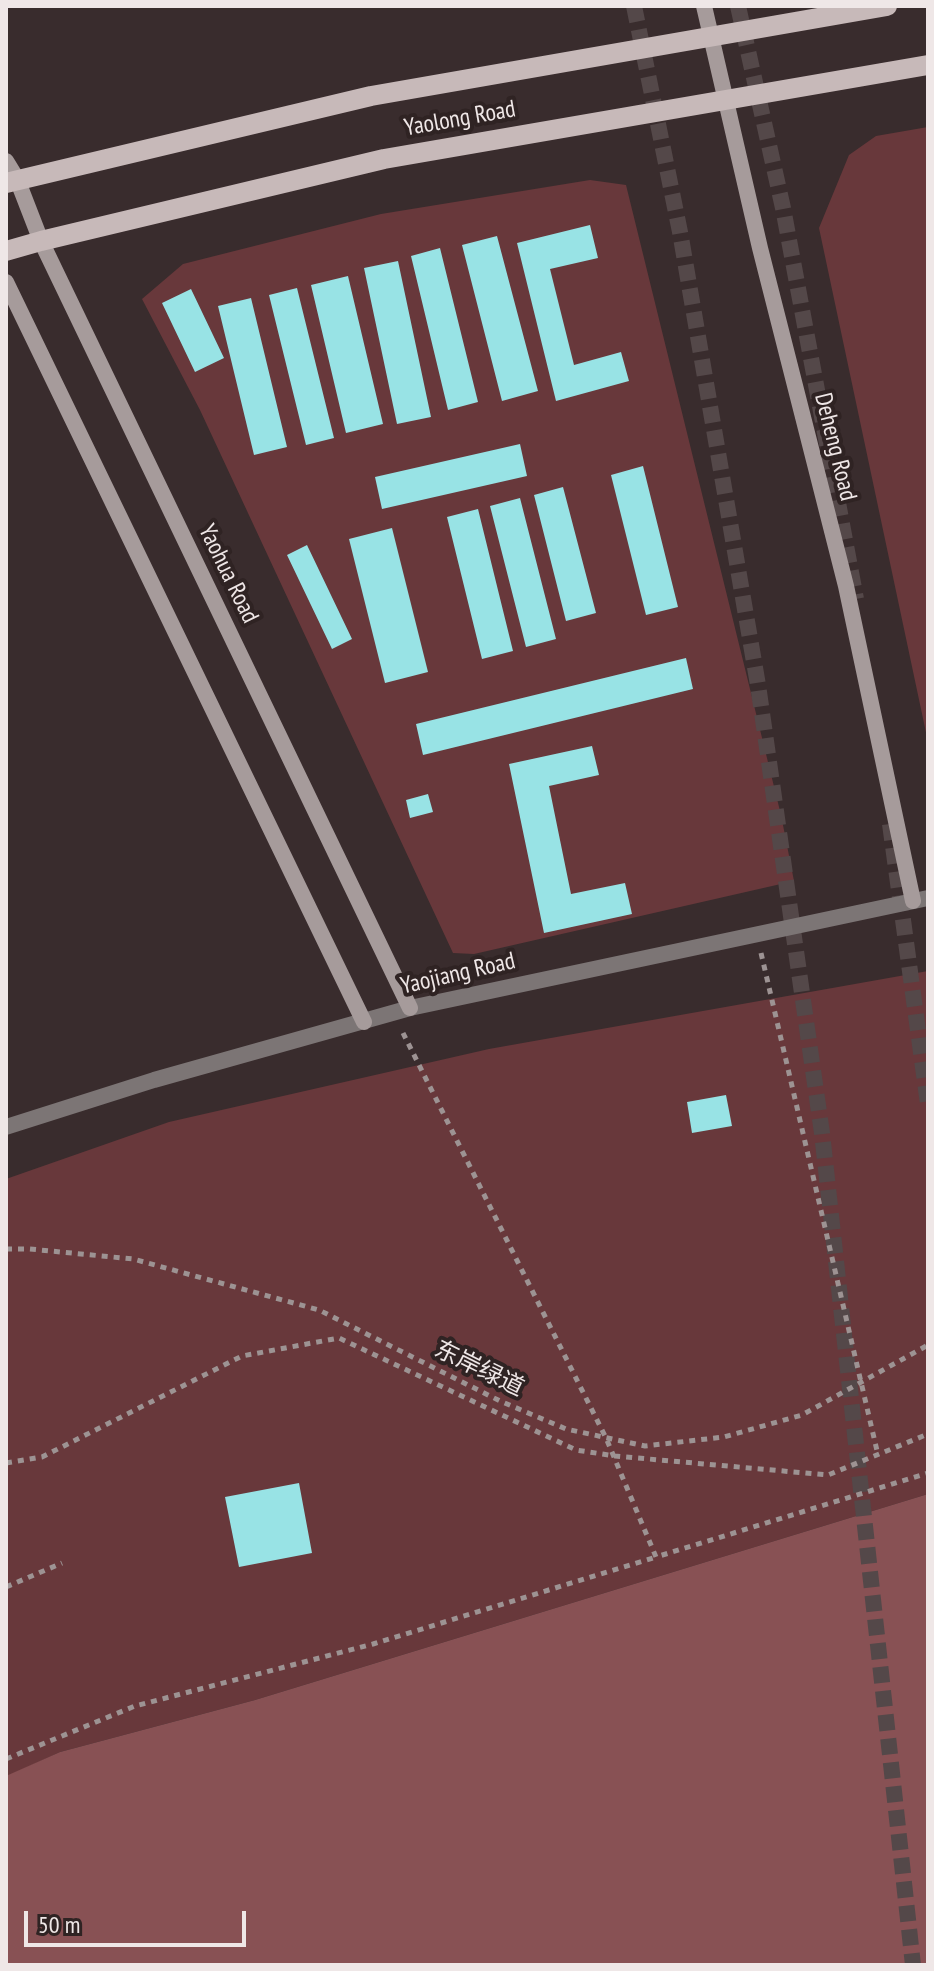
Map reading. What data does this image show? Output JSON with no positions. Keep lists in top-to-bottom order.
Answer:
{
  "streets": {
    "main road": ["Yaolong Road", "Deheng Road", "Yaohua Road"],
    "street": ["Yaojiang Road"],
    "path": ["东岸绿道"]
  },
  "crossings": [
    ["Yaolong Road", "Deheng Road"],
    ["Yaolong Road", "Yaohua Road"],
    ["Deheng Road", "Yaojiang Road"],
    ["Yaohua Road", "Yaojiang Road"]
  ],
  "scale_bar": "50 m"
}
